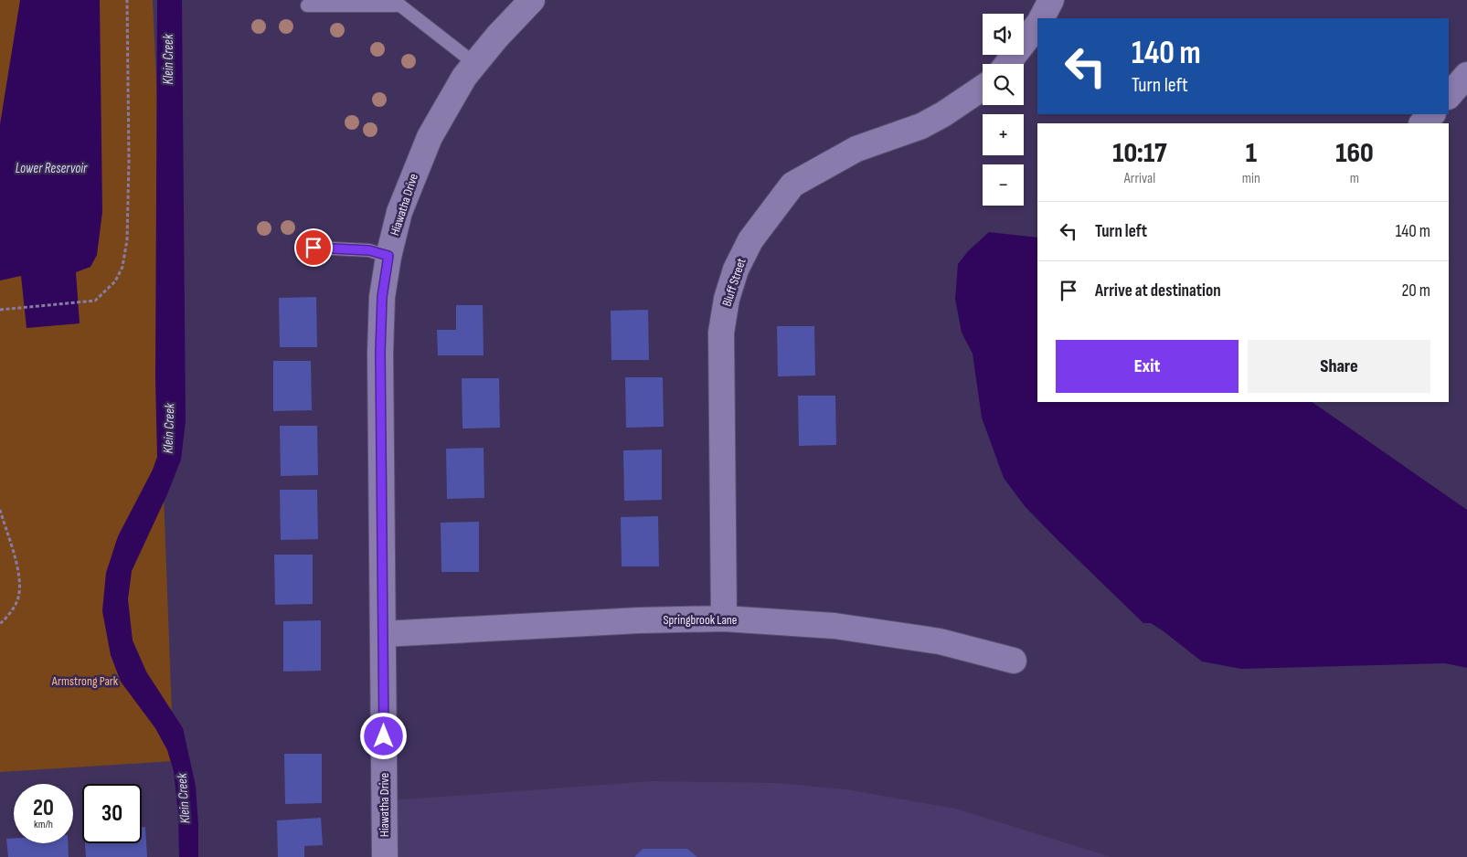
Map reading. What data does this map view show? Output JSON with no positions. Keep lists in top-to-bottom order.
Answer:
{
  "streets": {
    "street": ["Hiawatha Drive", "Bluff Street", "Springbrook Lane"]
  },
  "crossings": [
    ["Hiawatha Drive", "Springbrook Lane"],
    ["Bluff Street", "Springbrook Lane"]
  ],
  "water": ["Klein Creek", "Lower Reservoir"],
  "parks": ["Armstrong Park"],
  "page": {
    "map_buttons": ["+", "−"],
    "turn": ["140 m", "Turn left"],
    "eta": [
      "10:17",
      "Arrival",
      "1",
      "min",
      "160",
      "m"
    ],
    "list": [
      {
        "name": "Turn left",
        "value": "140 m"
      },
      {
        "name": "Arrive at destination",
        "value": "20 m"
      }
    ],
    "buttons": ["Exit", "Share"],
    "speed": "20 km/h",
    "limit": "30"
  }
}
